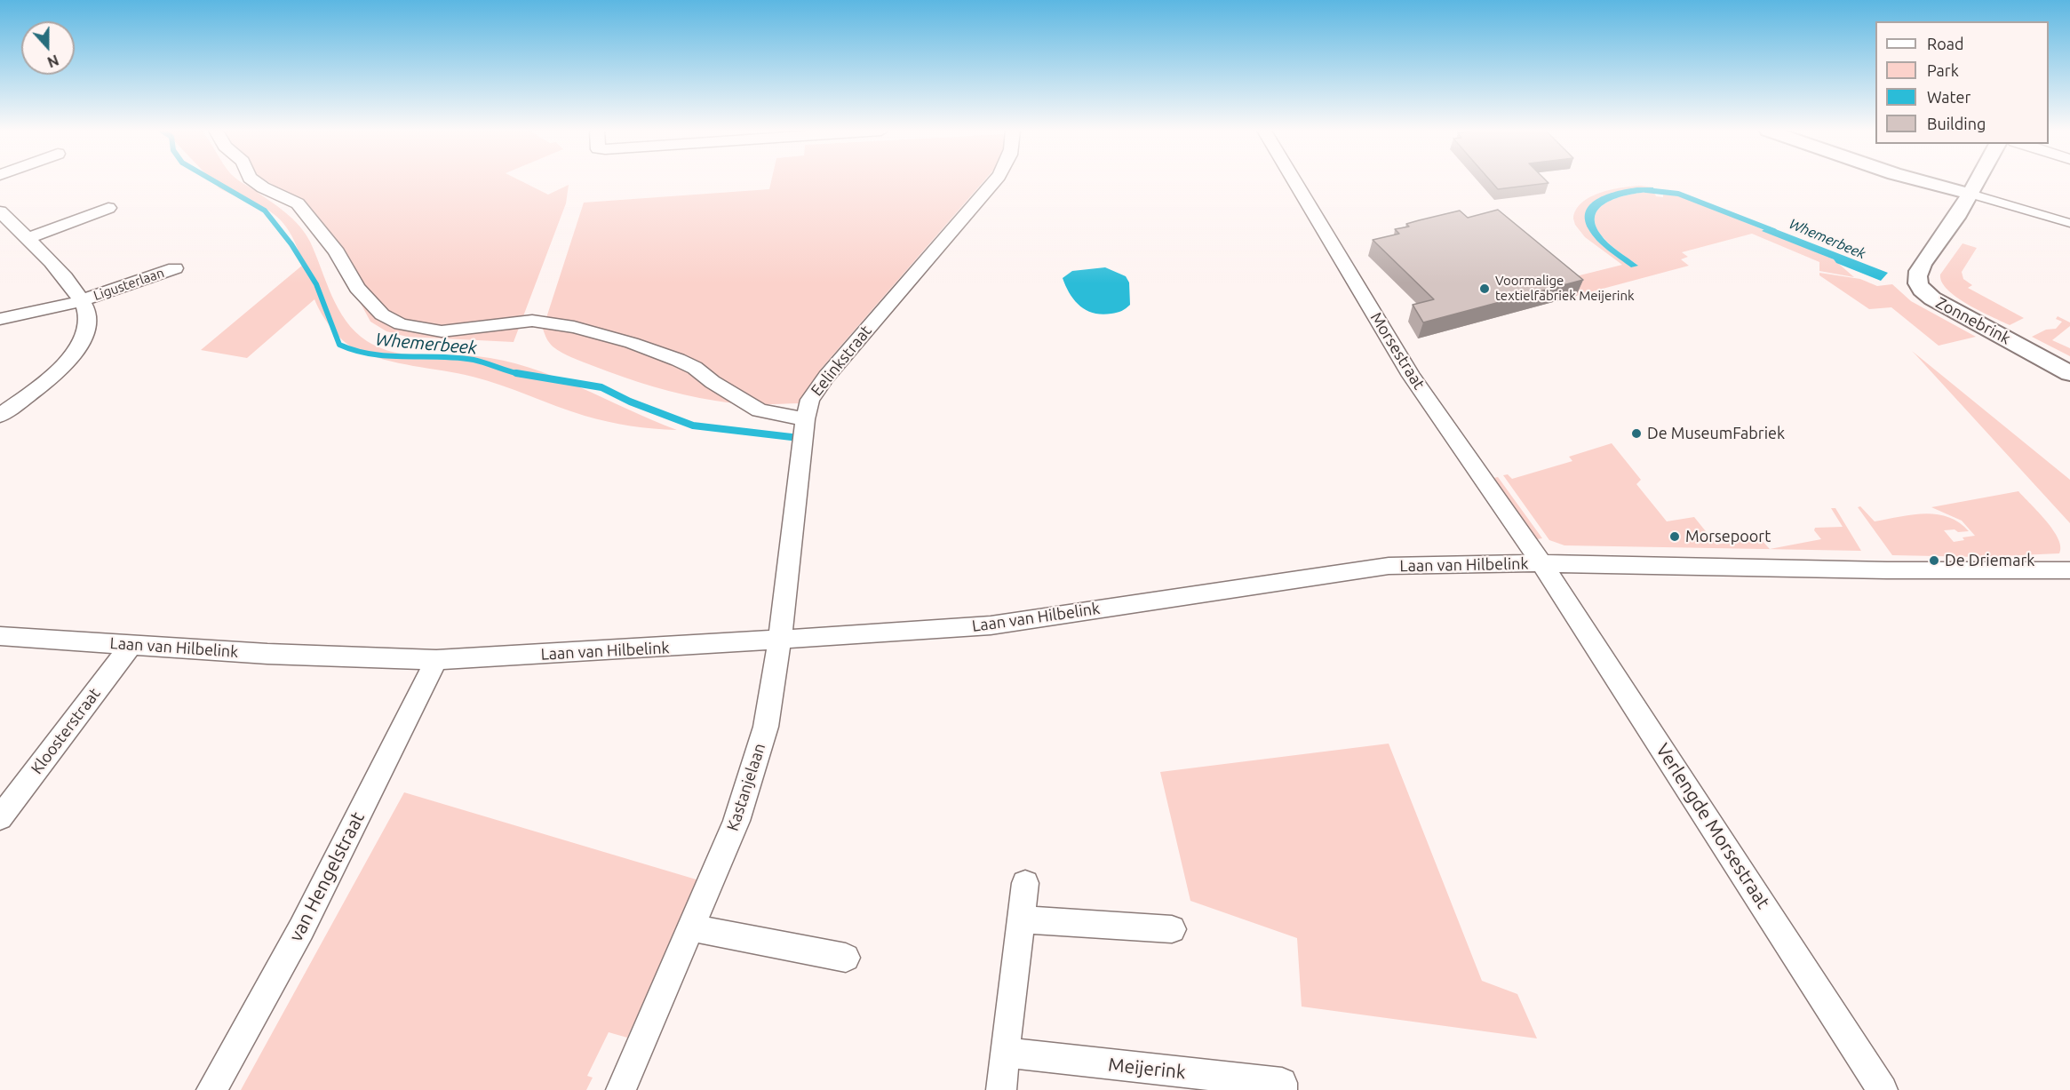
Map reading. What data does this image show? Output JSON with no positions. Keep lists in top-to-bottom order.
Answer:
{
  "streets": {
    "street": [
      "Ligusterlaan",
      "Zonnebrink",
      "Morsestraat",
      "Eelinkstraat",
      "Laan van Hilbelink",
      "Kloosterstraat",
      "Kastanjelaan",
      "Verlengde Morsestraat",
      "van Hengelstraat",
      "Meijerink"
    ]
  },
  "crossings": [
    ["Morsestraat", "Laan van Hilbelink"],
    ["Morsestraat", "Verlengde Morsestraat"],
    ["Eelinkstraat", "Laan van Hilbelink"],
    ["Eelinkstraat", "Kastanjelaan"],
    ["Laan van Hilbelink", "Kloosterstraat"],
    ["Laan van Hilbelink", "Kastanjelaan"],
    ["Laan van Hilbelink", "Verlengde Morsestraat"],
    ["Laan van Hilbelink", "van Hengelstraat"]
  ],
  "water": ["Whemerbeek"],
  "places": [
    "Voormalige textielfabriek Meijerink",
    "De MuseumFabriek",
    "Morsepoort",
    "De Driemark"
  ],
  "legend": [
    "Road",
    "Park",
    "Water",
    "Building"
  ],
  "north": "bottom"
}
